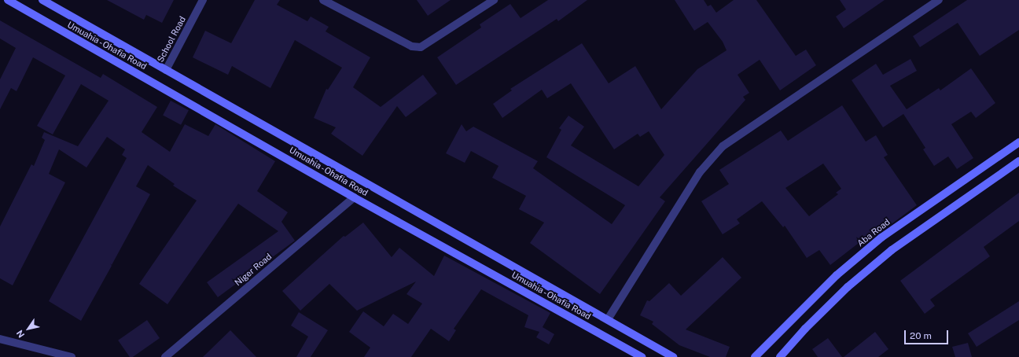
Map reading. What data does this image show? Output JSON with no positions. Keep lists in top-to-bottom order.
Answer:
{
  "streets": {
    "main road": ["Umuahia - Ohafia Road", "Aba Road"],
    "street": ["School Road", "Niger Road"]
  },
  "crossings": [
    ["School Road", "Umuahia - Ohafia Road"],
    ["Umuahia - Ohafia Road", "Niger Road"]
  ],
  "scale_bar": "20 m",
  "north": "bottom left"
}
